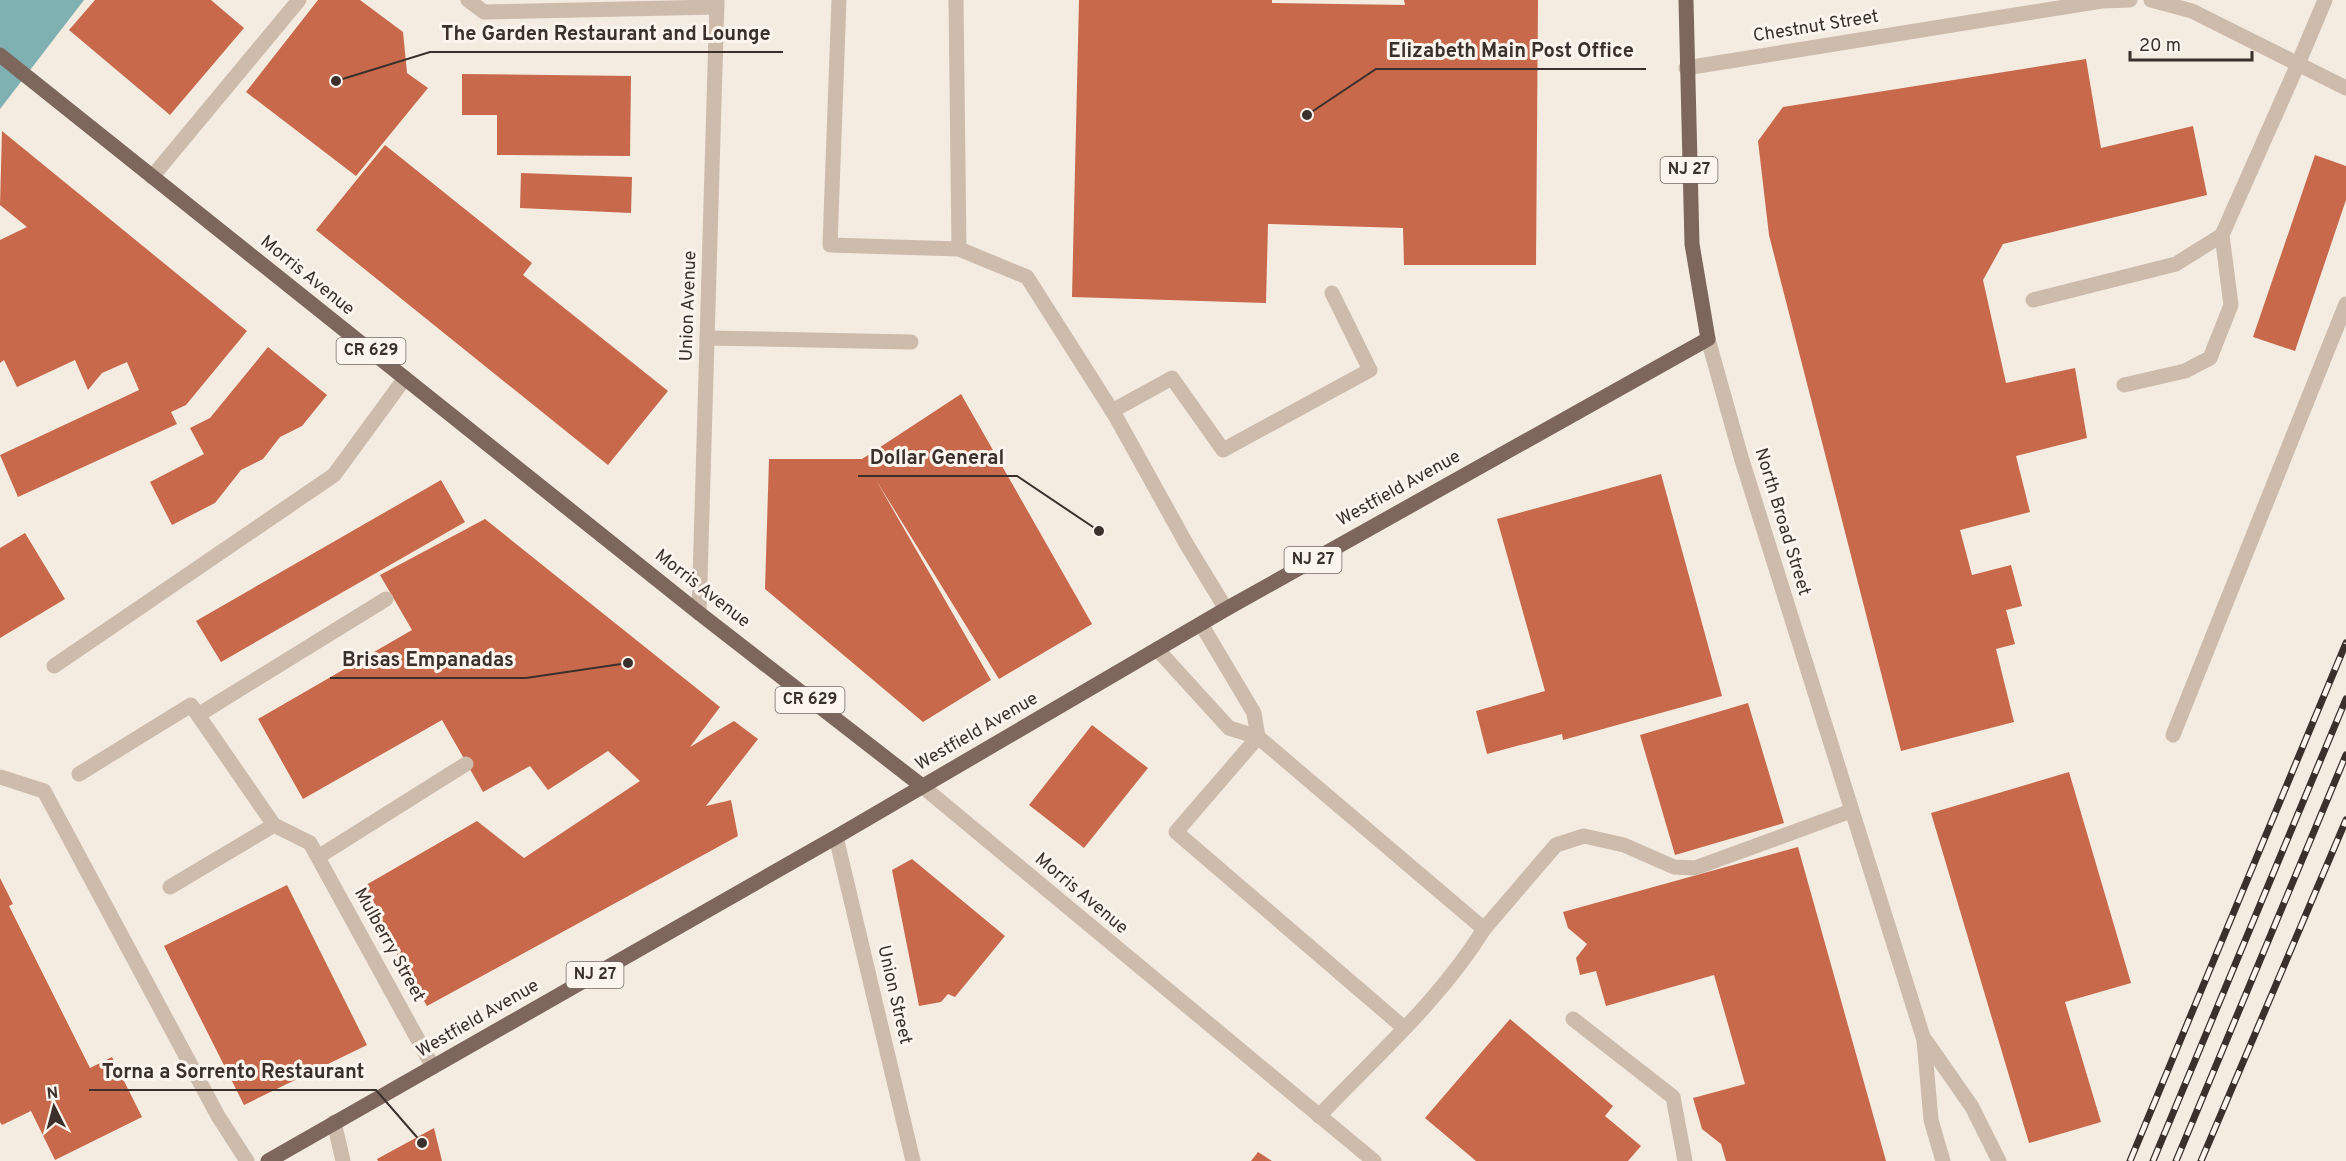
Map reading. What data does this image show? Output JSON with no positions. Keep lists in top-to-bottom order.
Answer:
{
  "streets": {
    "main road": [
      "NJ 27",
      "Morris Avenue",
      "CR 629",
      "Westfield Avenue",
      "North Broad Street"
    ],
    "street": [
      "Chestnut Street",
      "Union Avenue",
      "Mulberry Street",
      "Union Street"
    ]
  },
  "crossings": [
    ["Chestnut Street", "North Broad Street"],
    ["Morris Avenue", "Union Avenue"],
    ["Morris Avenue", "Westfield Avenue"],
    ["Westfield Avenue", "North Broad Street"],
    ["Westfield Avenue", "Mulberry Street"],
    ["Westfield Avenue", "Union Street"]
  ],
  "places": [
    "The Garden Restaurant and Lounge",
    "Elizabeth Main Post Office",
    "Dollar General",
    "Brisas Empanadas",
    "Torna a Sorrento Restaurant"
  ],
  "scale_bar": "20 m",
  "north": "top"
}
